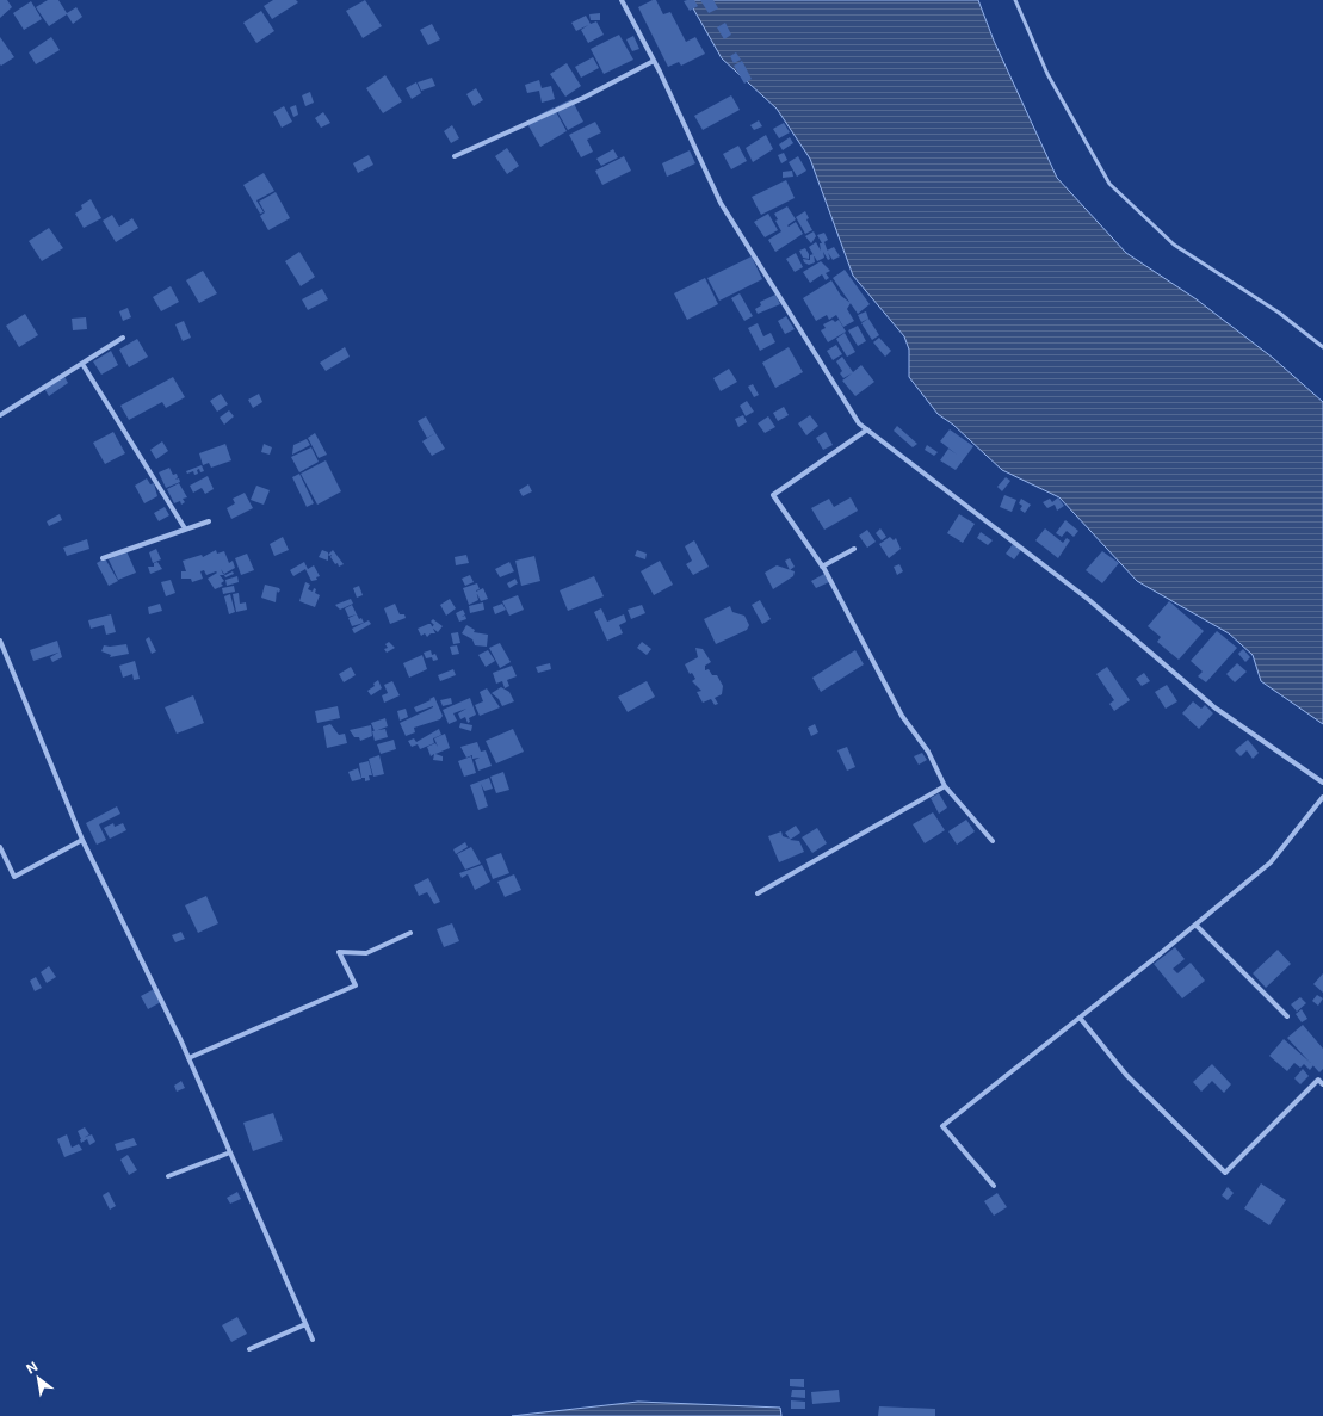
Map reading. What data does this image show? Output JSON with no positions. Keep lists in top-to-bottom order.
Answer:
{
  "north": "top left"
}
